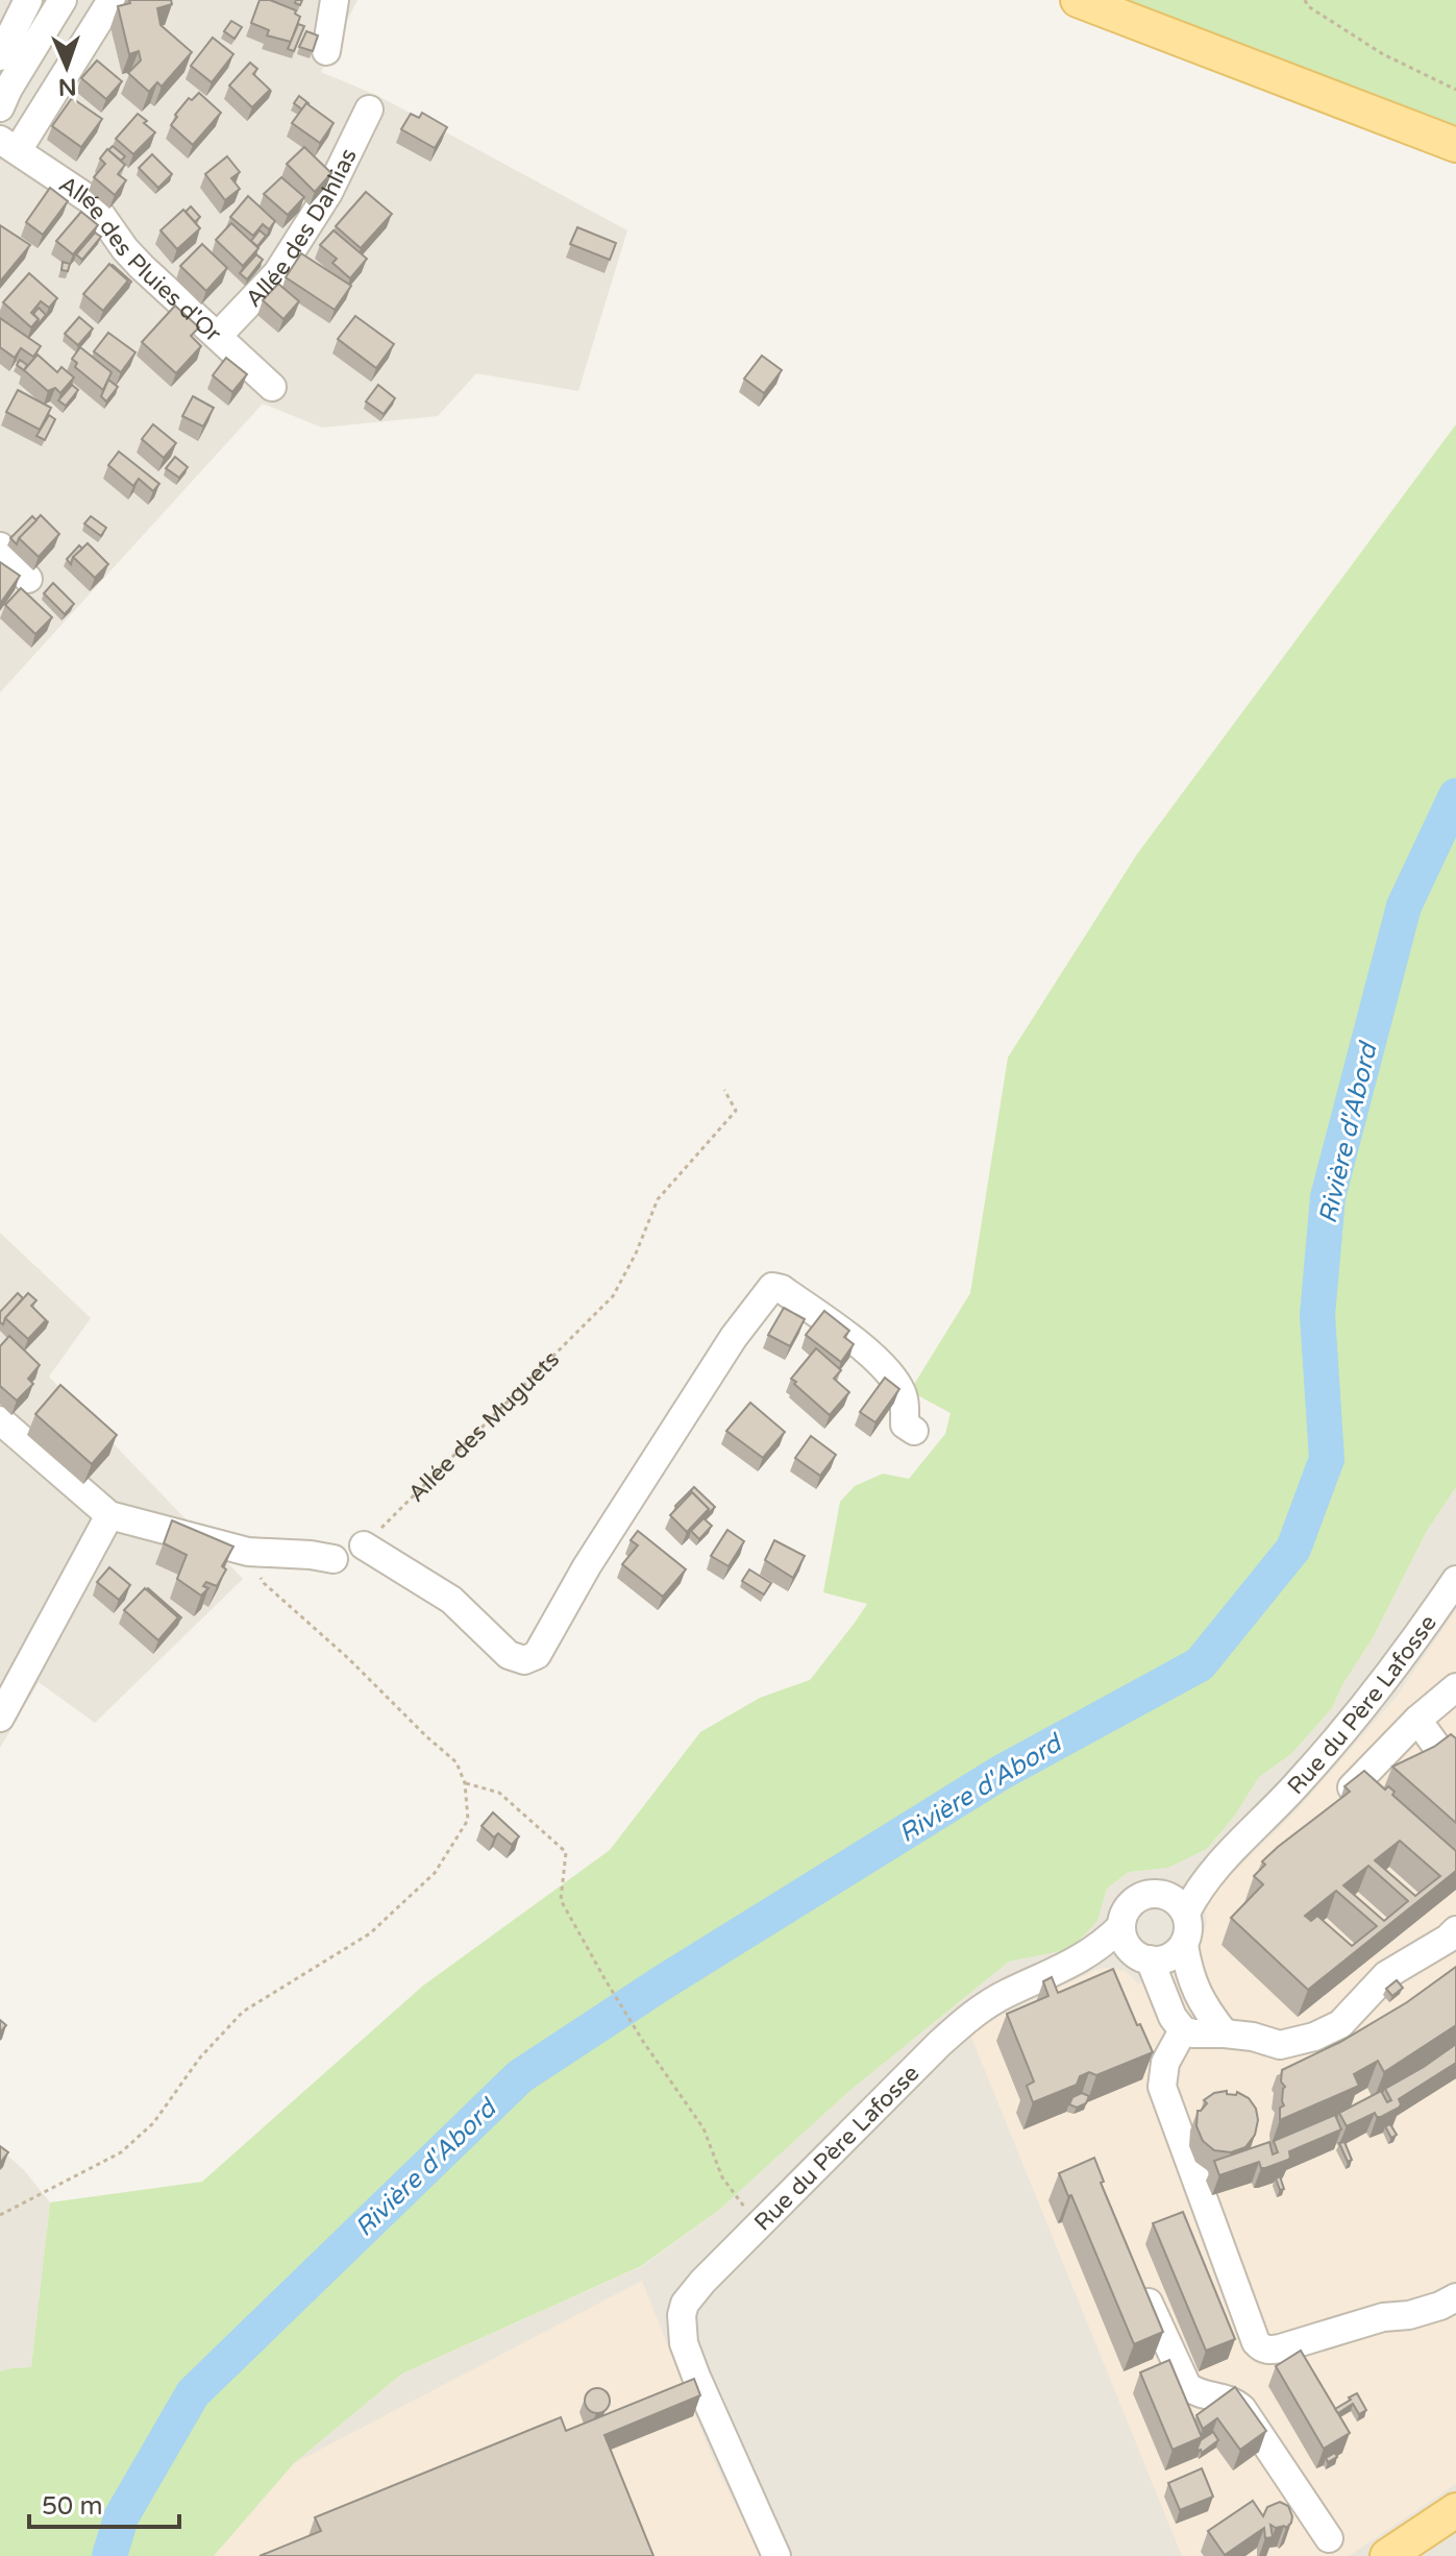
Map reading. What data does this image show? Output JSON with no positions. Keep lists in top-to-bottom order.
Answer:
{
  "streets": {
    "street": ["Allée des Dahlias", "Allée des Pluies d'Or", "Rue du Père Lafosse"],
    "path": ["Allée des Muguets"]
  },
  "crossings": [
    ["Allée des Dahlias", "Allée des Pluies d'Or"]
  ],
  "water": ["Rivière d'Abord"],
  "scale_bar": "50 m",
  "north": "bottom"
}
